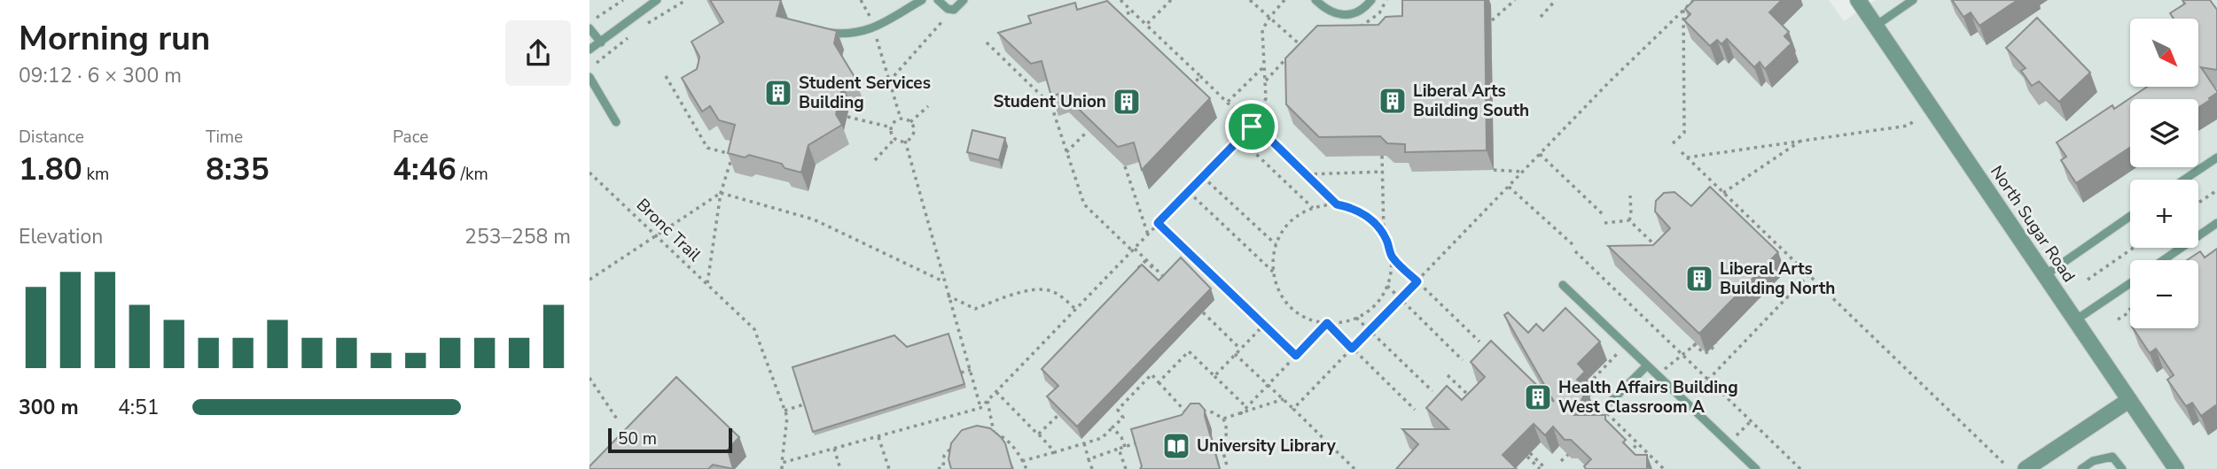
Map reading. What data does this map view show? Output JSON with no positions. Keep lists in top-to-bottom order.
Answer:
{
  "streets": {
    "street": ["North Sugar Road"],
    "path": ["Bronc Trail"]
  },
  "places": {
    "building": [
      "Student Services Building",
      "Liberal Arts Building South",
      "Student Union",
      "Liberal Arts Building North",
      "Health Affairs Building West Classroom A"
    ],
    "library": ["University Library"]
  },
  "scale_bar": "50 m",
  "north": "bottom right",
  "page": {
    "heading": ["Morning run", "09:12 · 6 × 300 m"],
    "map_buttons": ["+", "−"],
    "stats": [
      ["Distance", "1.80 km"],
      ["Time", "8:35"],
      ["Pace", "4:46 /km"]
    ],
    "chart": ["Elevation", "253–258 m"],
    "list": [
      {
        "name": "300 m",
        "note": "4:51"
      }
    ],
    "scale": "50 m"
  }
}
